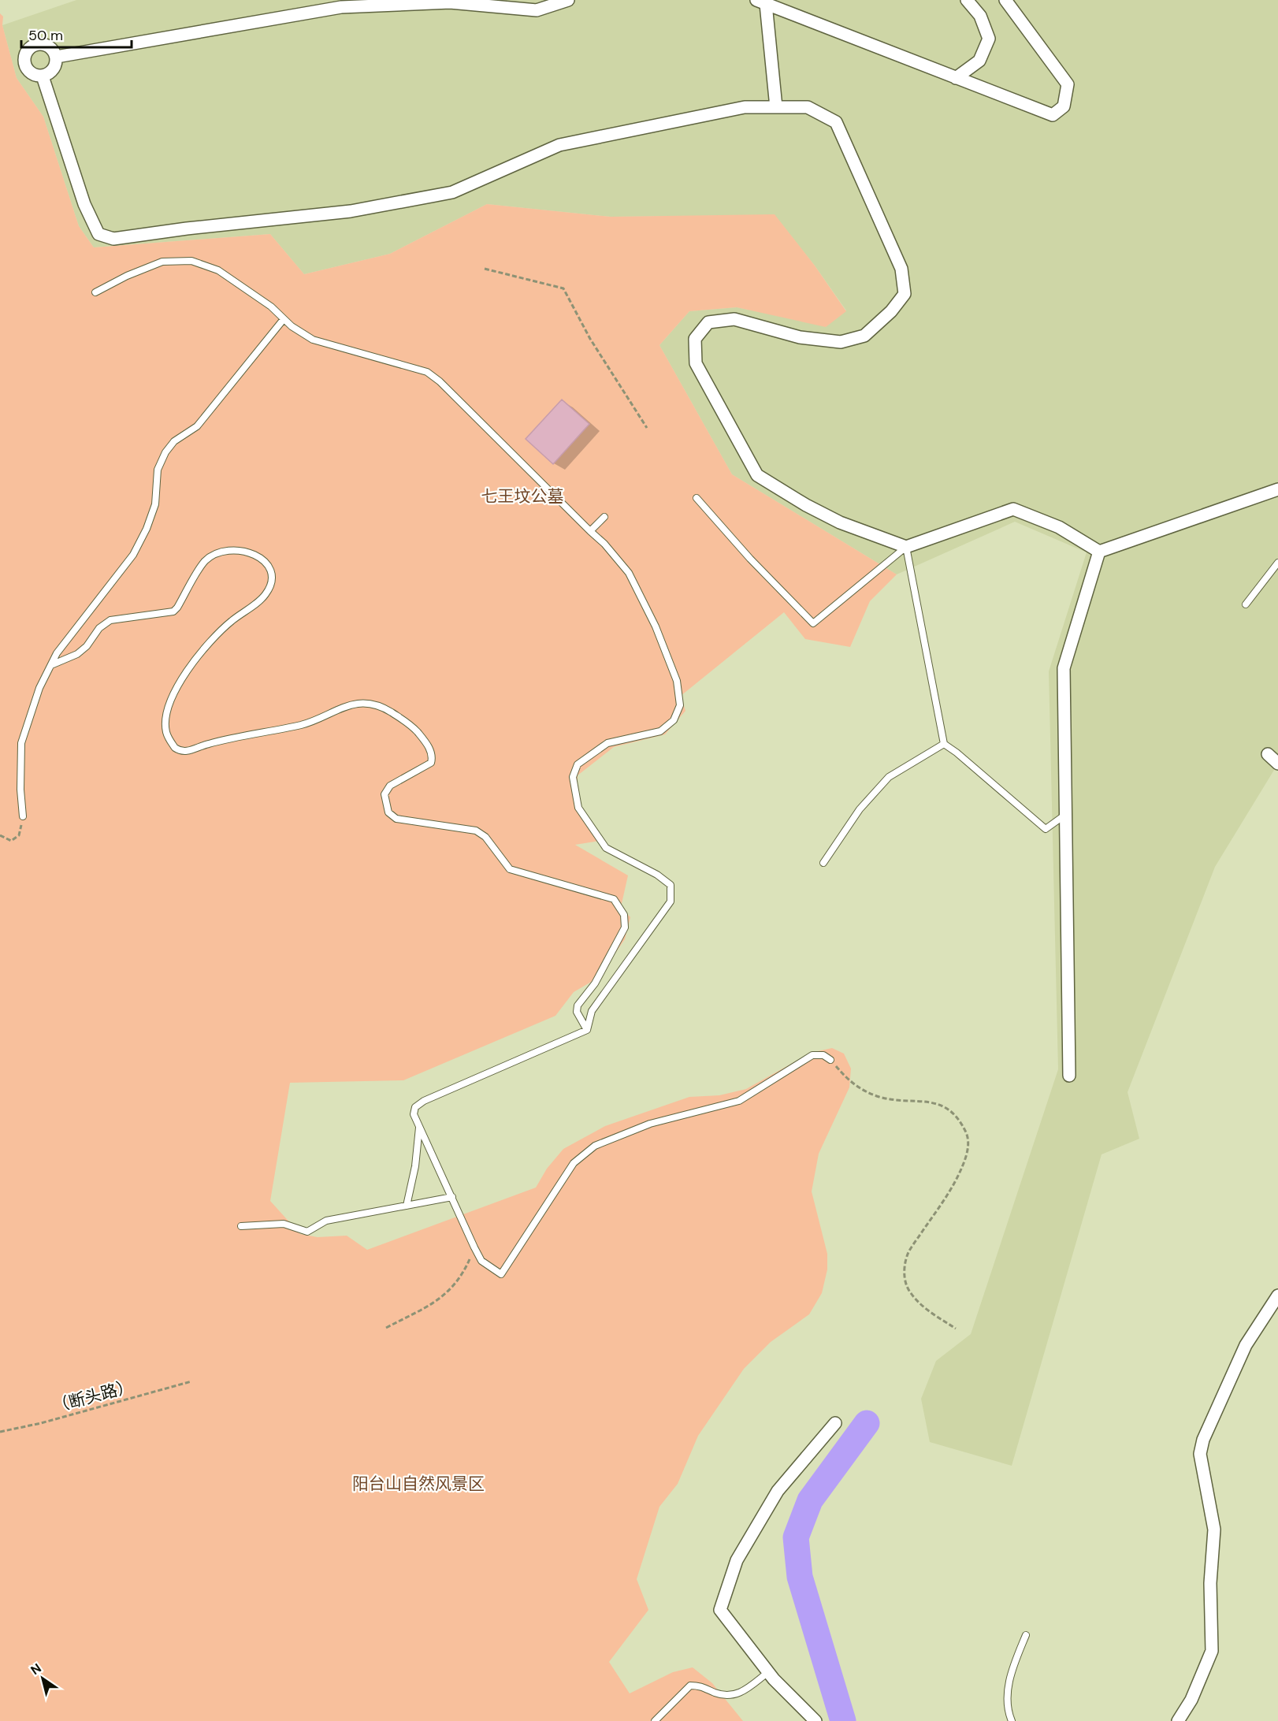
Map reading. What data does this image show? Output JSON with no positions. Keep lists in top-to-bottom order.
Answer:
{
  "streets": {
    "path": ["（断头路）"]
  },
  "parks": ["七王坟公墓", "阳台山自然风景区"],
  "scale_bar": "50 m",
  "north": "top left"
}
